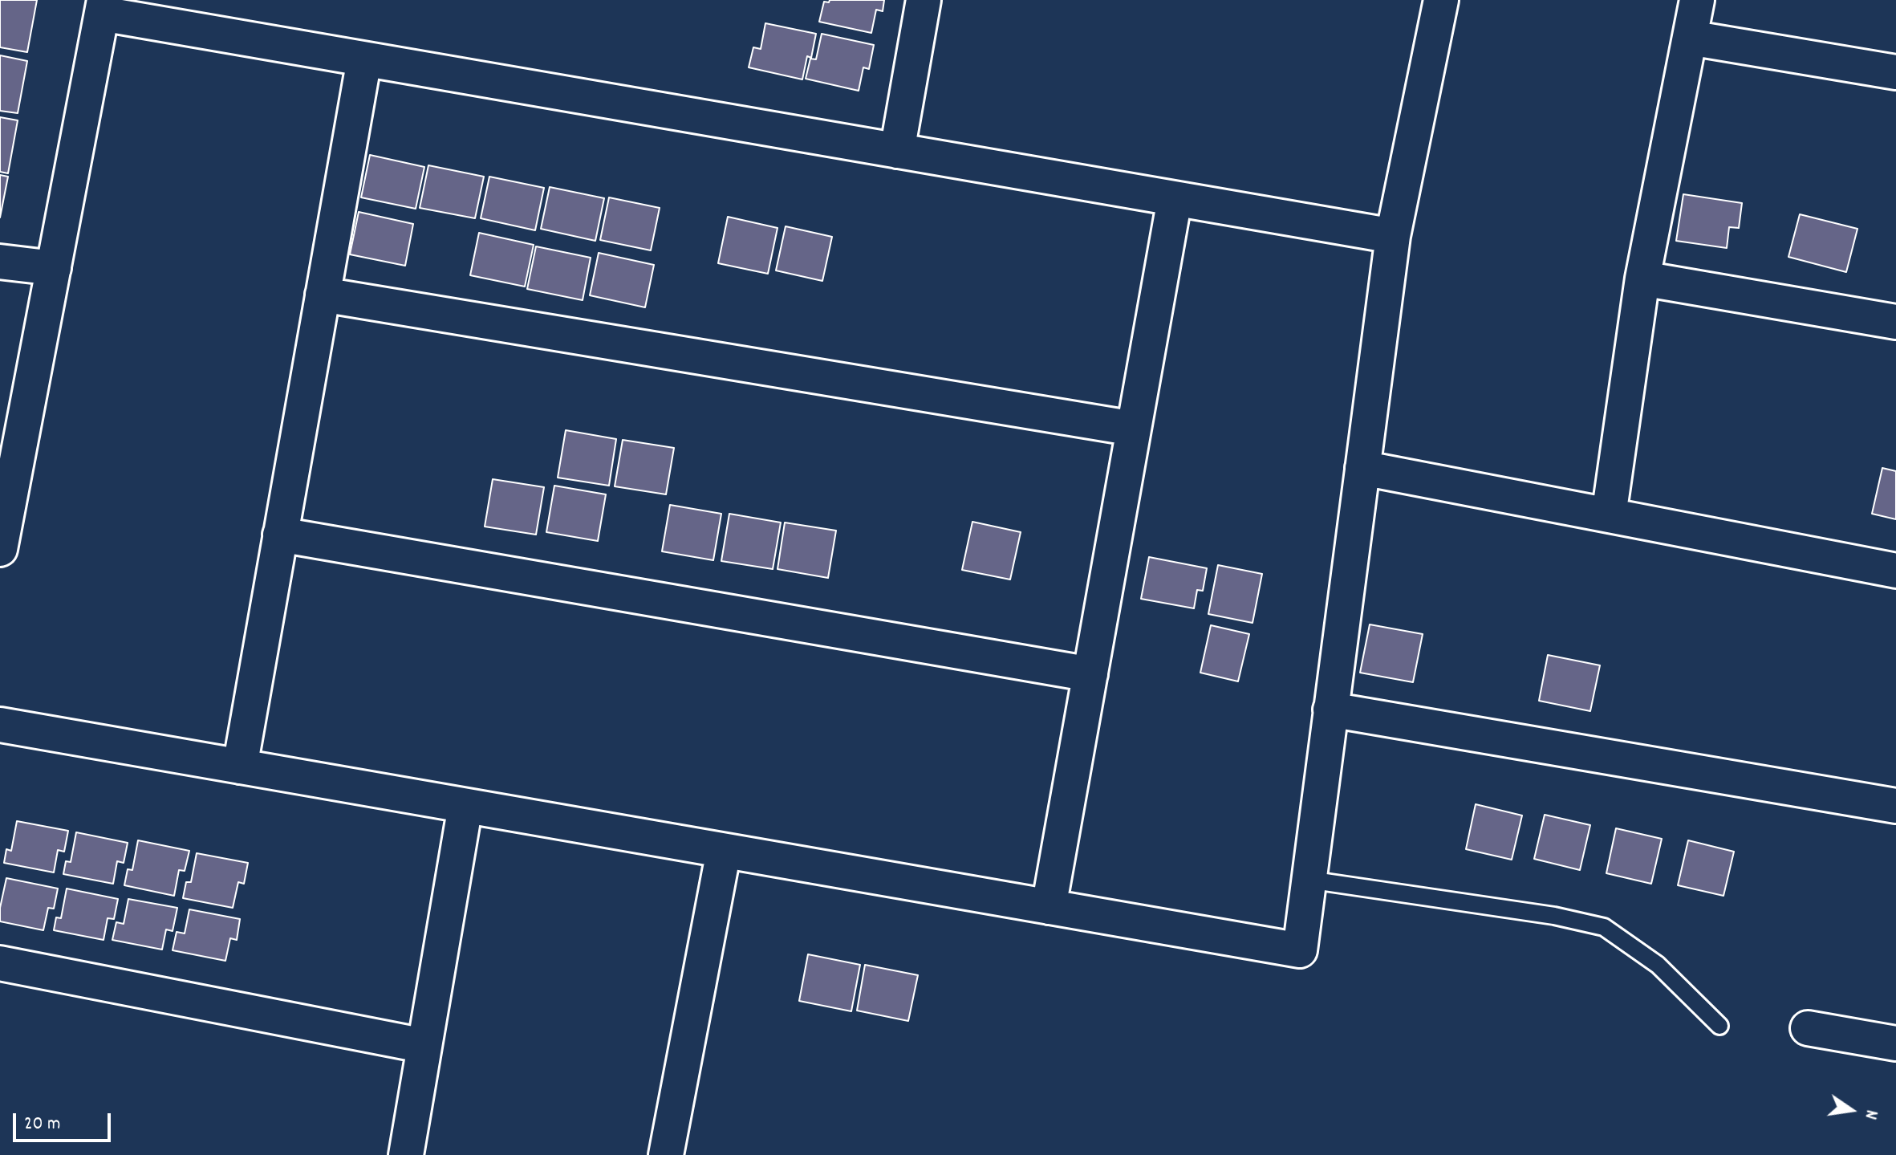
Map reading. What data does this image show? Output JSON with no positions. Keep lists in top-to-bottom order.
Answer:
{
  "scale_bar": "20 m",
  "north": "right"
}
